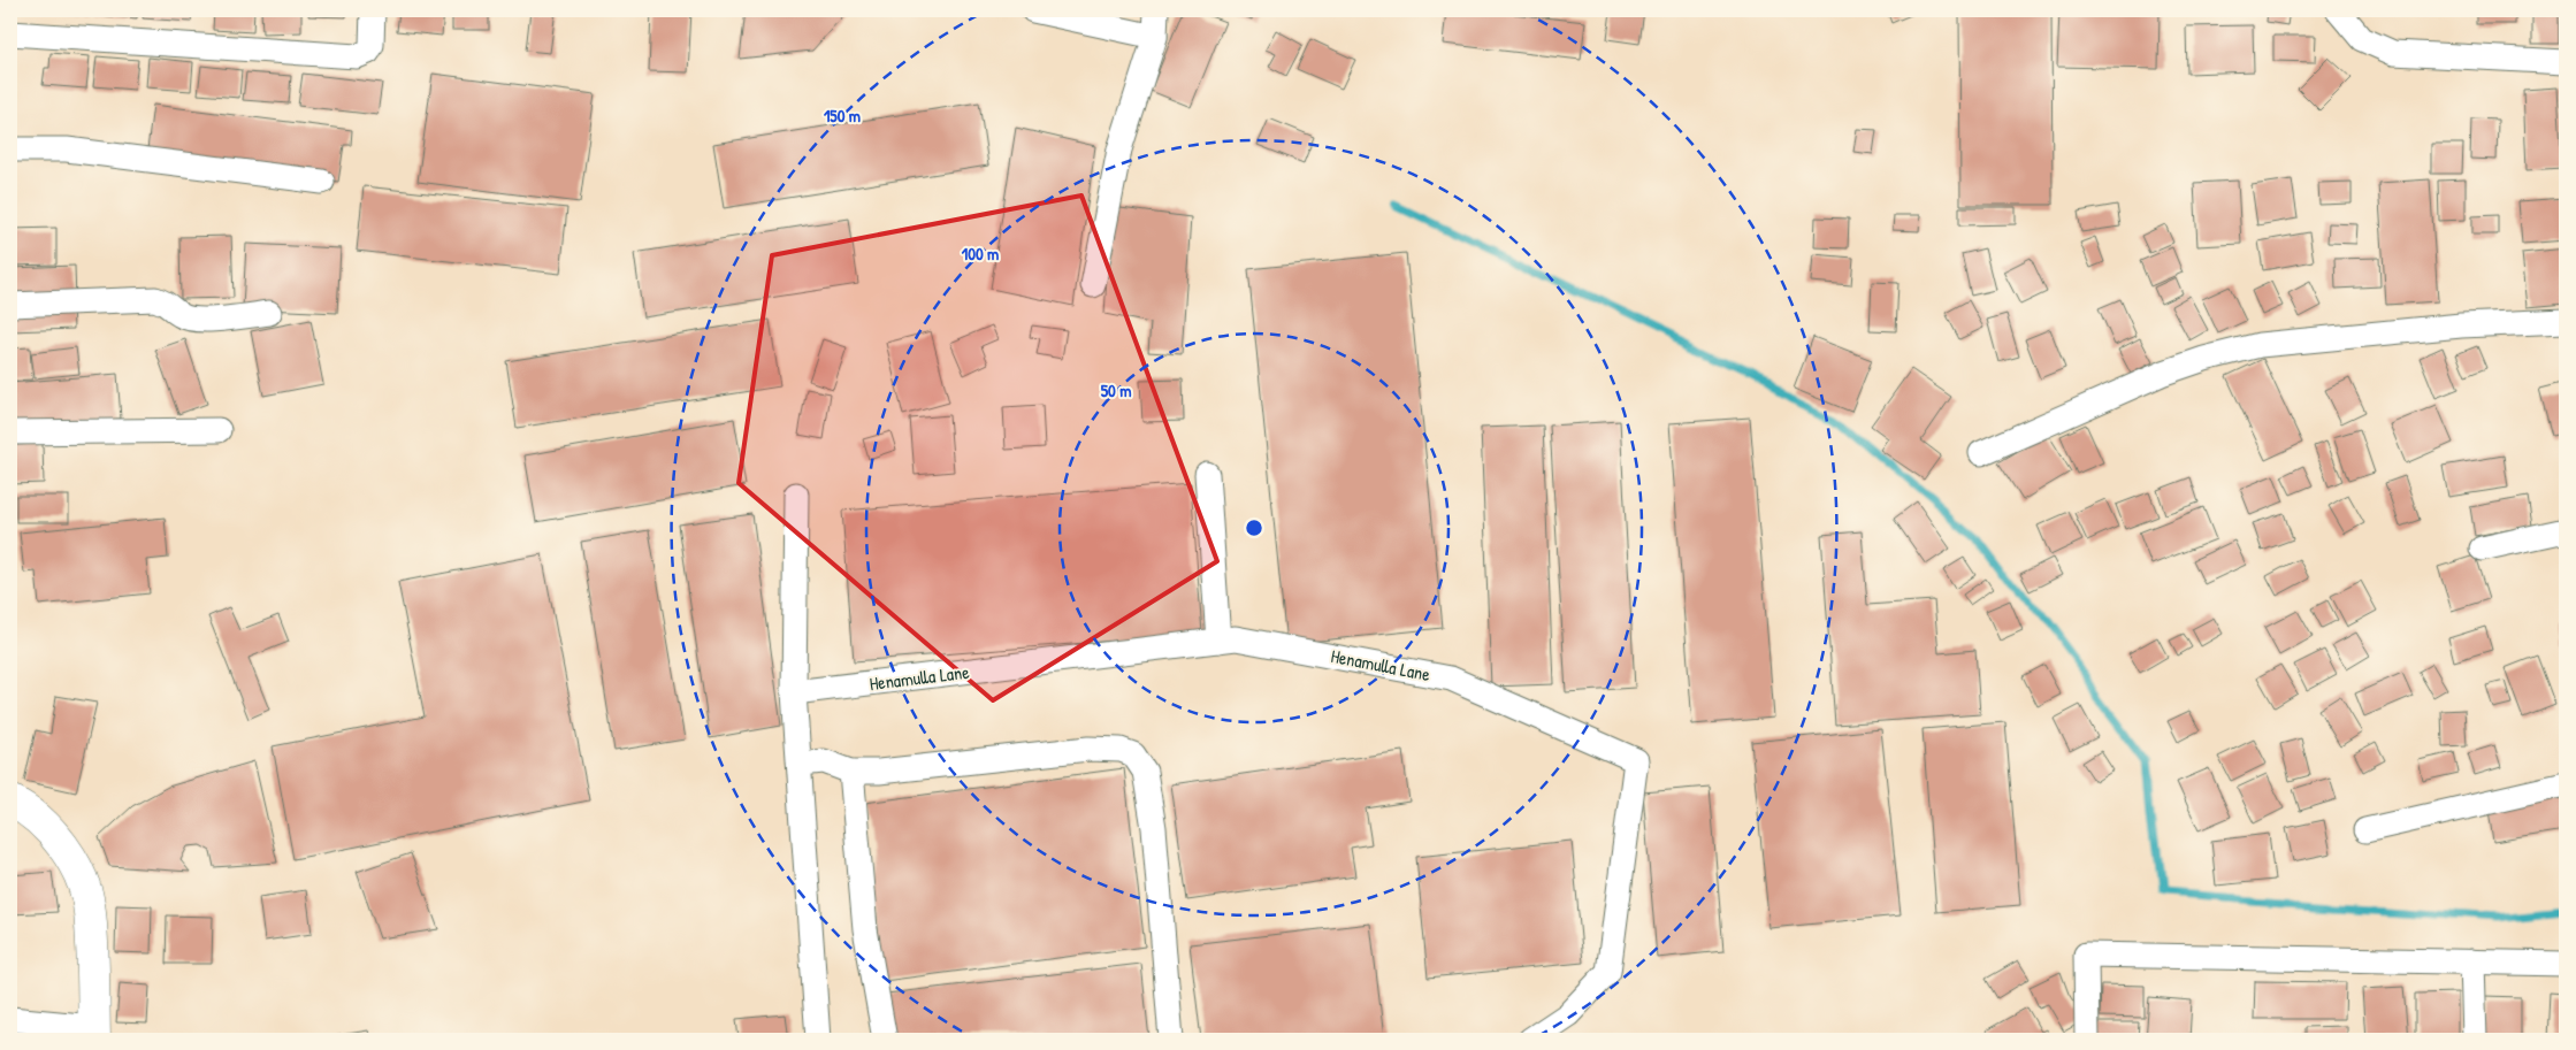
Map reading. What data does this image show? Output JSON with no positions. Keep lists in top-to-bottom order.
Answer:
{
  "streets": {
    "street": ["Henamulla Lane"]
  },
  "rings": ["150 m", "100 m", "50 m"]
}
